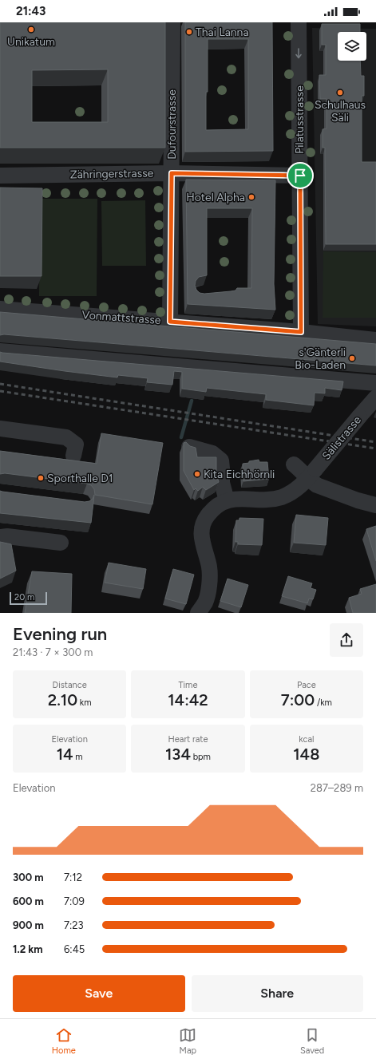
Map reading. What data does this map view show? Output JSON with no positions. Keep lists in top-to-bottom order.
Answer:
{
  "streets": {
    "street": [
      "Pilatusstrasse",
      "Dufourstrasse",
      "Zähringerstrasse",
      "Vonmattstrasse",
      "Sälistrasse"
    ]
  },
  "crossings": [
    ["Pilatusstrasse", "Zähringerstrasse"],
    ["Pilatusstrasse", "Vonmattstrasse"],
    ["Dufourstrasse", "Zähringerstrasse"],
    ["Dufourstrasse", "Vonmattstrasse"]
  ],
  "one_way": ["Pilatusstrasse"],
  "places": [
    "Unikatum",
    "Thai Lanna",
    "Schulhaus Säli",
    "Hotel Alpha",
    "s'Gänterli Bio-Laden",
    "Kita Eichhörnli",
    "Sporthalle D1"
  ],
  "scale_bar": "20 m",
  "page": {
    "status": "21:43",
    "scale": "20 m",
    "heading": ["Evening run", "21:43 · 7 × 300 m"],
    "stats": [
      ["Distance", "2.10 km"],
      ["Time", "14:42"],
      ["Pace", "7:00 /km"],
      ["Elevation", "14 m"],
      ["Heart rate", "134 bpm"],
      ["kcal", "148"]
    ],
    "chart": ["Elevation", "287–289 m"],
    "list": [
      {
        "name": "300 m",
        "note": "7:12"
      },
      {
        "name": "600 m",
        "note": "7:09"
      },
      {
        "name": "900 m",
        "note": "7:23"
      },
      {
        "name": "1.2 km",
        "note": "6:45"
      }
    ],
    "buttons": ["Save", "Share"],
    "tabs": ["Home", "Map", "Saved"]
  }
}
